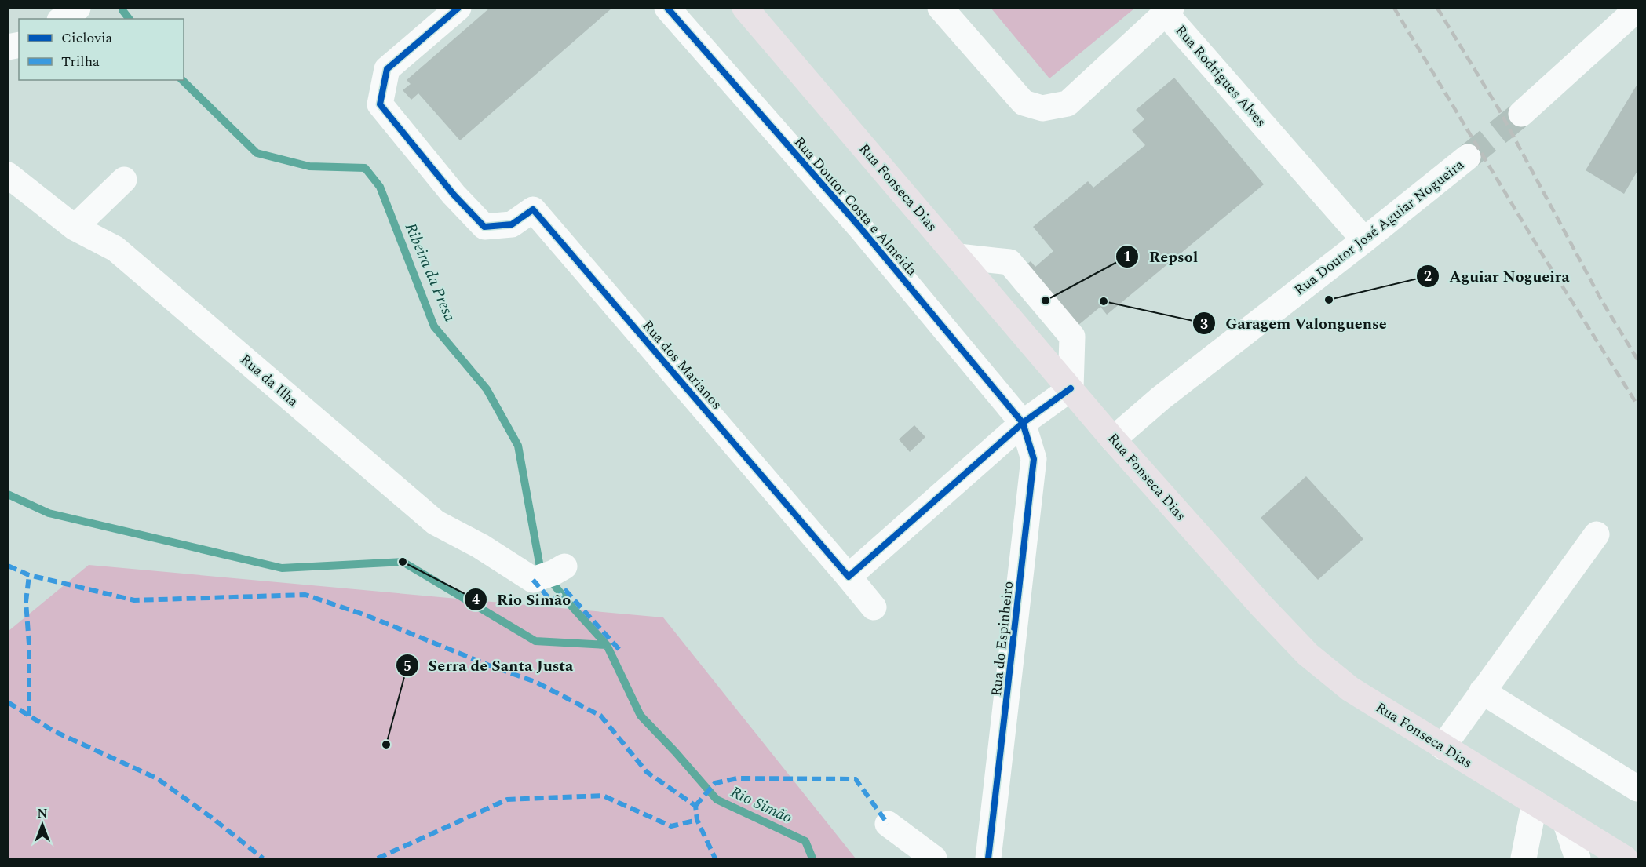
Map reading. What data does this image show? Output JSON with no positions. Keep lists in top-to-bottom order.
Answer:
{
  "streets": {
    "main road": ["Rua Fonseca Dias"],
    "street": [
      "Rua Rodrigues Alves",
      "Rua Doutor Costa e Almeida",
      "Rua Doutor José Aguiar Nogueira",
      "Rua dos Marianos",
      "Rua da Ilha",
      "Rua do Espinheiro"
    ]
  },
  "crossings": [
    ["Rua Rodrigues Alves", "Rua Doutor José Aguiar Nogueira"],
    ["Rua Fonseca Dias", "Rua Doutor José Aguiar Nogueira"],
    ["Rua Doutor Costa e Almeida", "Rua do Espinheiro"]
  ],
  "water": ["Ribeira da Presa", "Rio Simão"],
  "places": [
    "Aguiar Nogueira",
    "Repsol",
    "Garagem Valonguense",
    "Rio Simão",
    "Serra de Santa Justa"
  ],
  "legend": ["Ciclovia", "Trilha"],
  "north": "top"
}
